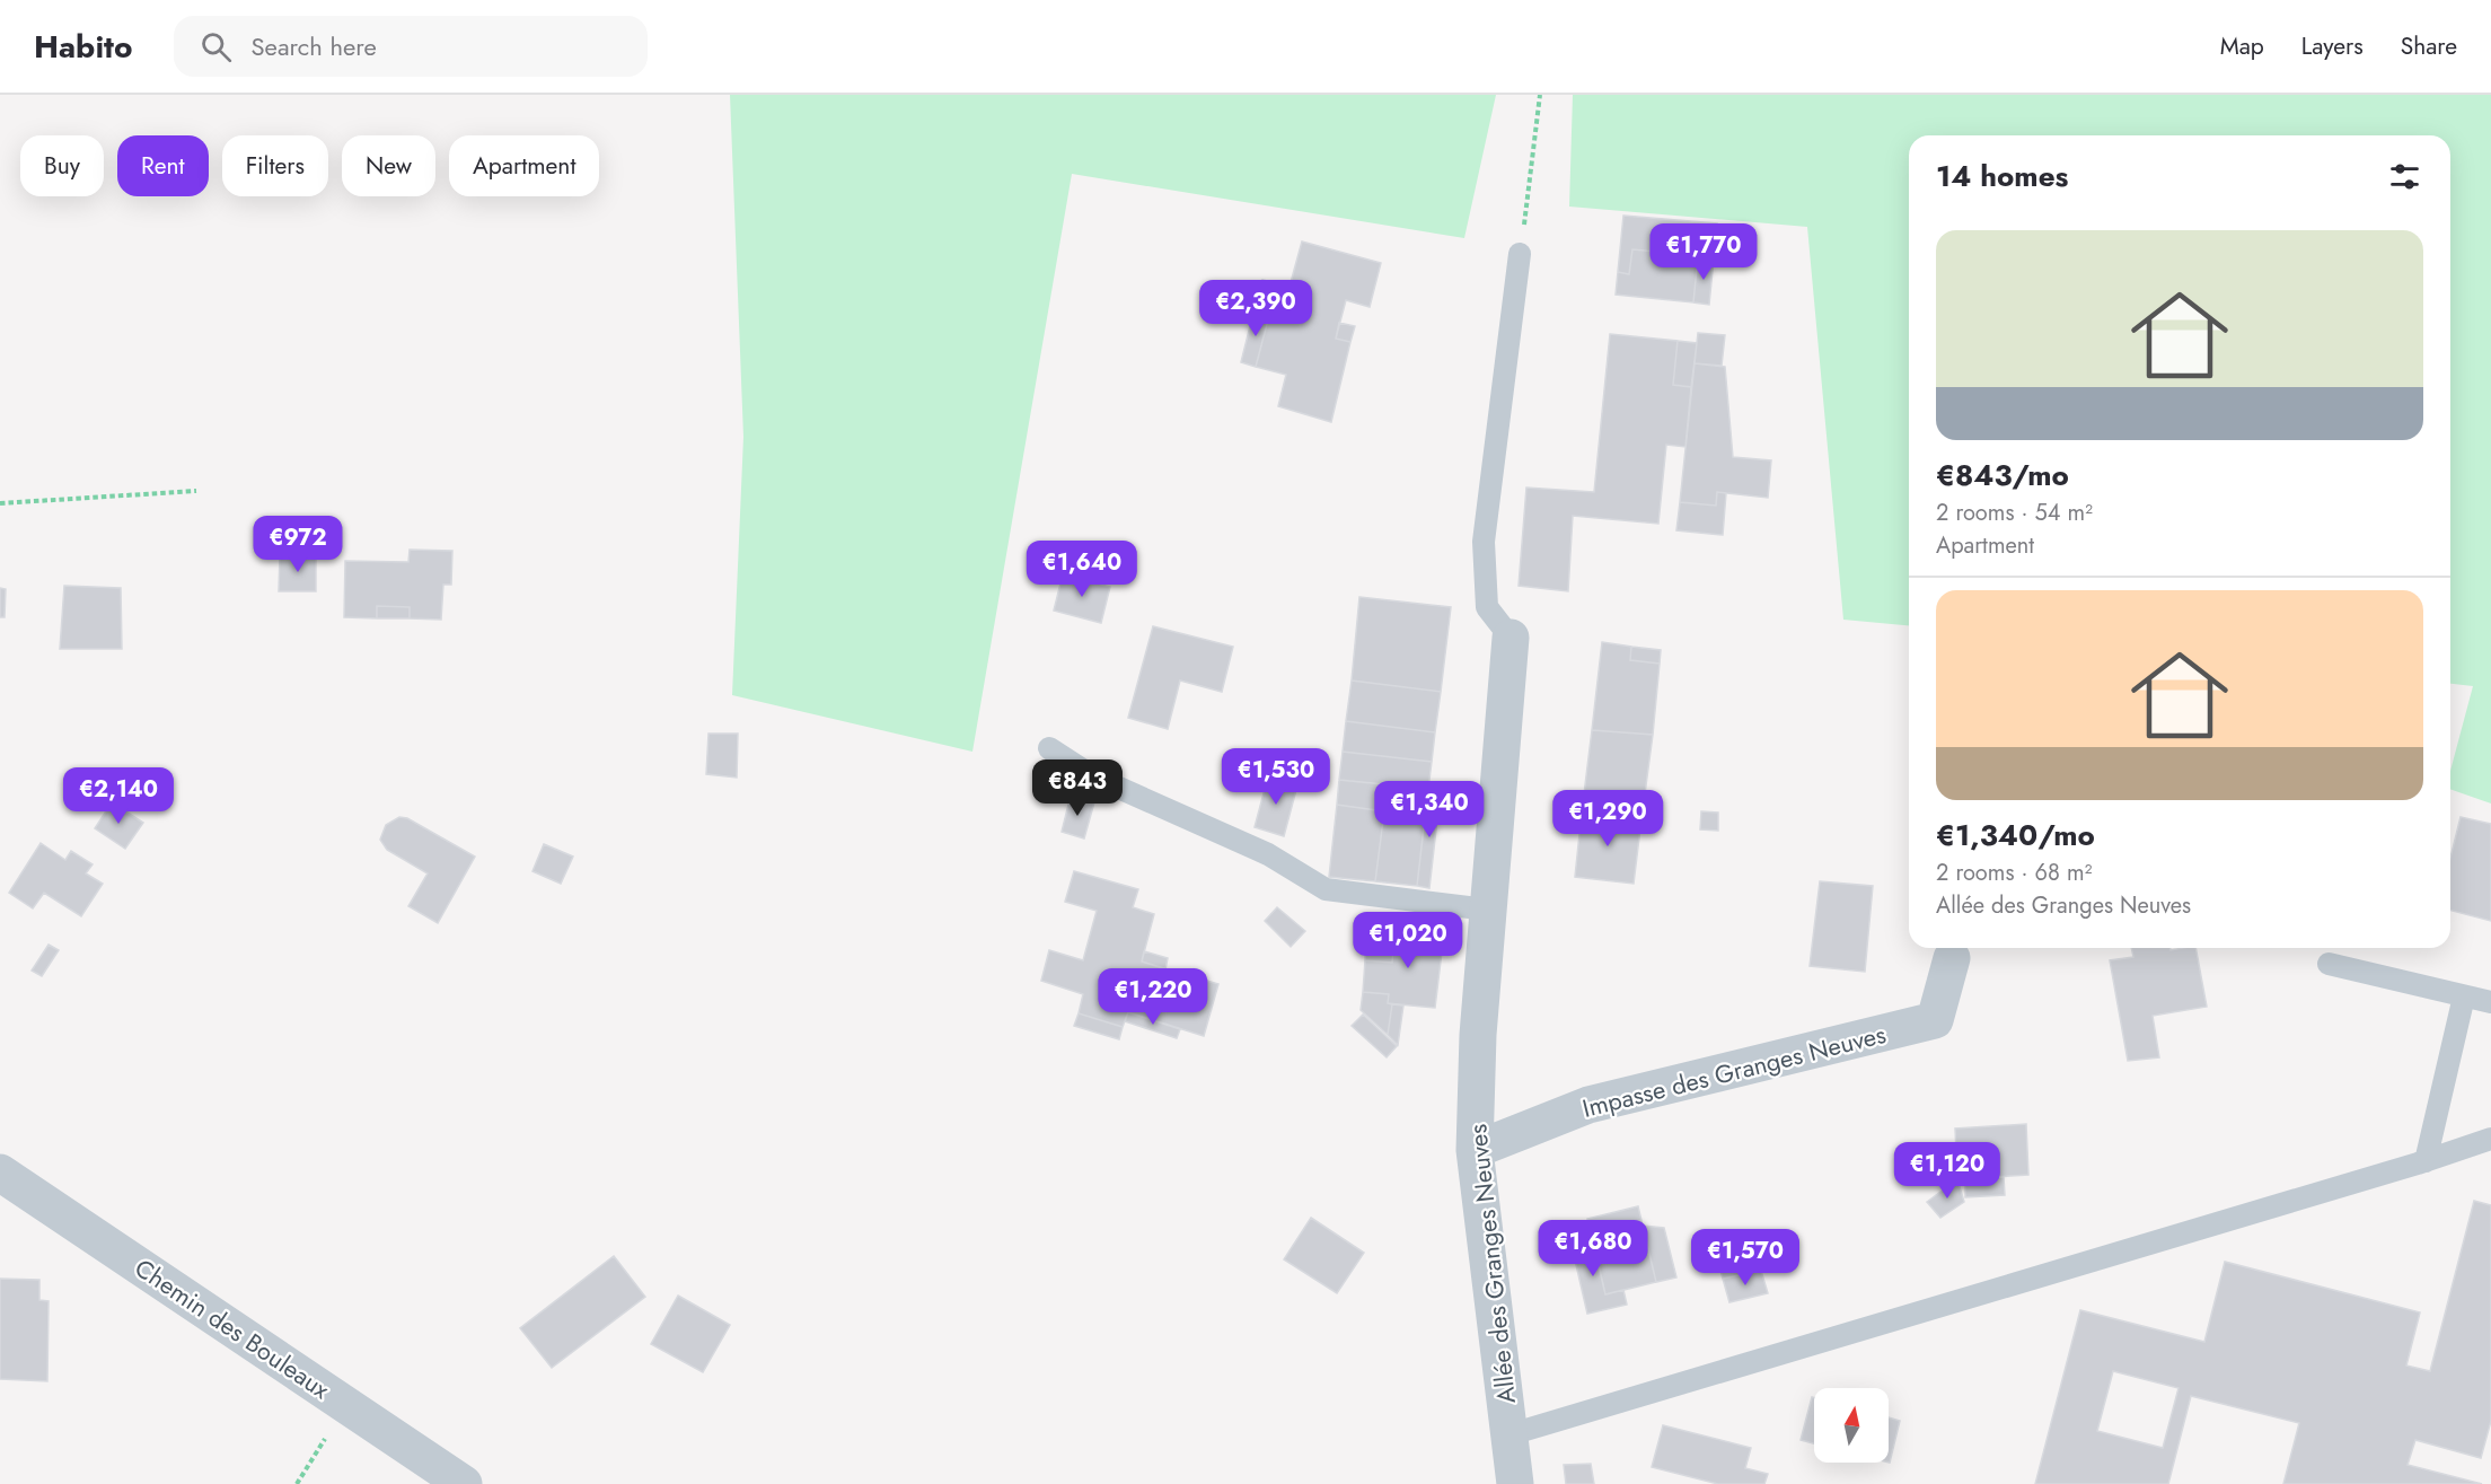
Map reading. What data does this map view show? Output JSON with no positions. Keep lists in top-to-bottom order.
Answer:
{
  "streets": {
    "street": ["Impasse des Granges Neuves", "Allée des Granges Neuves", "Chemin des Bouleaux"]
  },
  "crossings": [
    ["Impasse des Granges Neuves", "Allée des Granges Neuves"]
  ],
  "north": "top",
  "page": {
    "header": "Habito",
    "search": "Search here",
    "nav": ["Map", "Layers", "Share"],
    "chip": [
      "Buy",
      "Rent",
      "Filters",
      "New",
      "Apartment"
    ],
    "heading": "14 homes",
    "list": [
      {
        "name": "€843/mo",
        "note": "2 rooms · 54 m² · Apartment"
      },
      {
        "name": "€1,340/mo",
        "note": "2 rooms · 68 m² · Allée des Granges Neuves"
      }
    ],
    "price": [
      "€1,770",
      "€2,390",
      "€972",
      "€1,640",
      "€1,530",
      "€843",
      "€2,140",
      "€1,340",
      "€1,290",
      "€1,020",
      "€1,220",
      "€1,120",
      "€1,680",
      "€1,570"
    ]
  }
}
